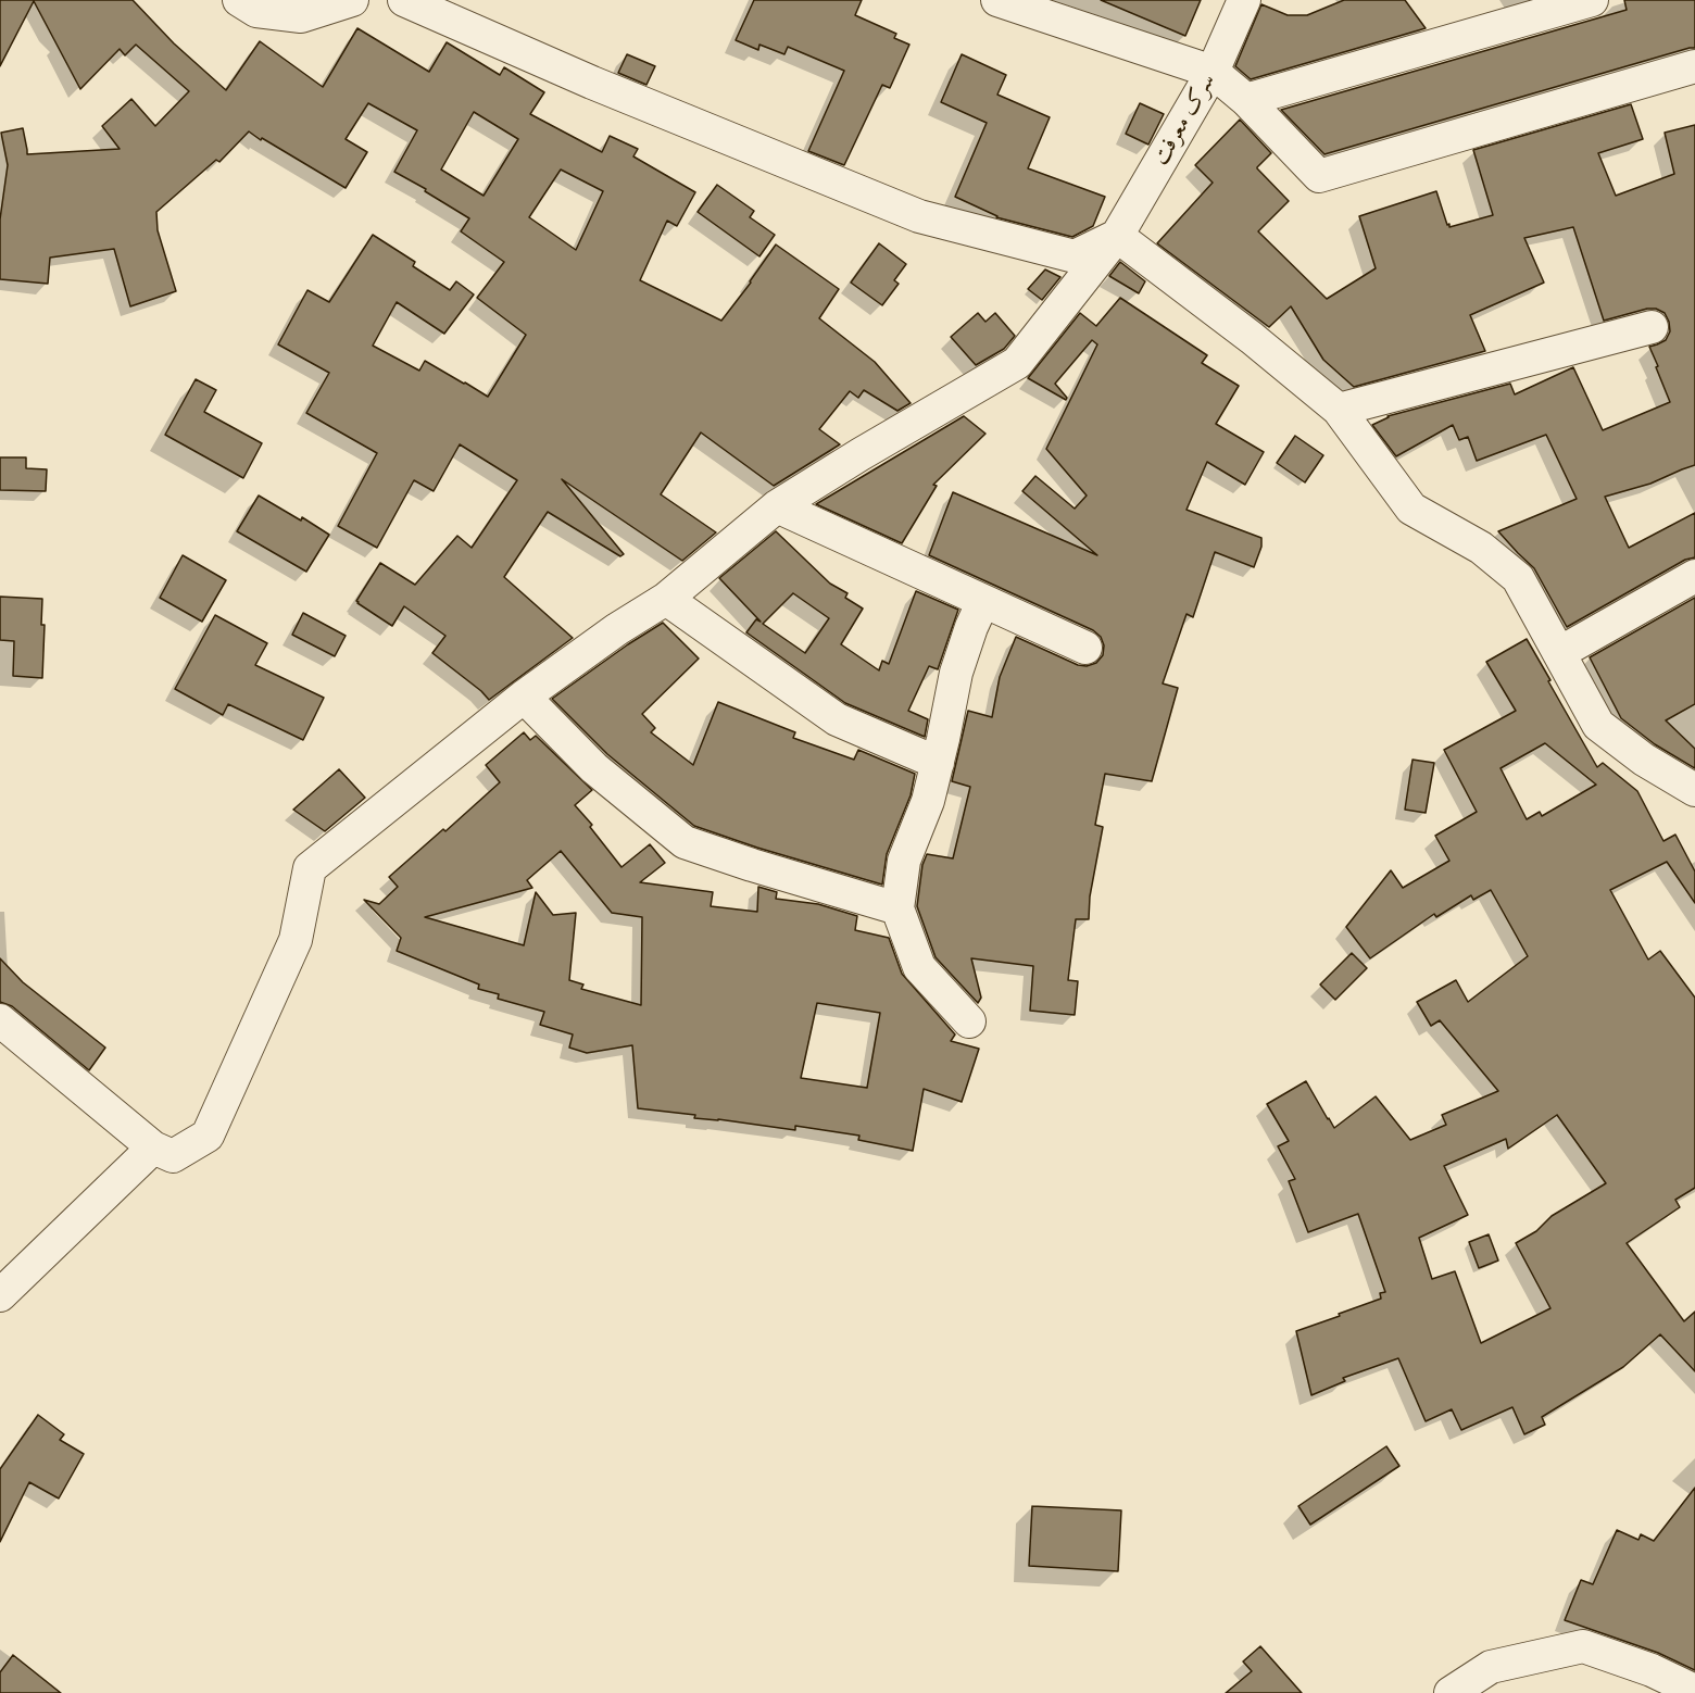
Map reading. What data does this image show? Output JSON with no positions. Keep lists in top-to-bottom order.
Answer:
{
  "streets": {
    "street": ["سرک معرفت"]
  }
}
